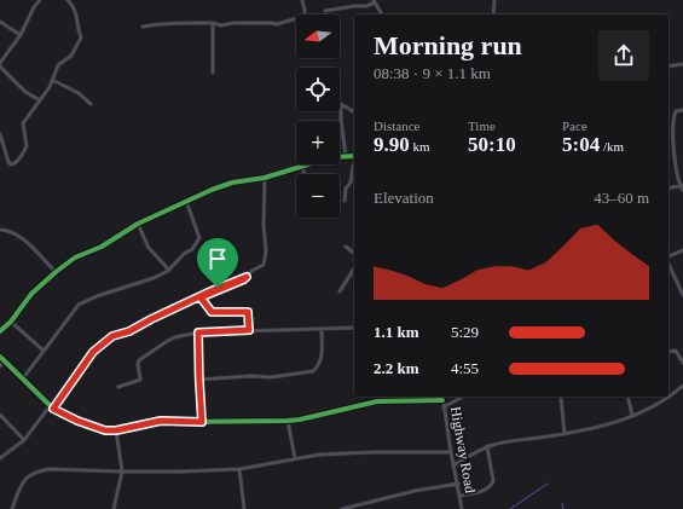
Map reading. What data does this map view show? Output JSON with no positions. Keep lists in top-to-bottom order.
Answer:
{
  "streets": {
    "street": ["Highway Road"]
  },
  "north": "left",
  "page": {
    "map_buttons": ["+", "−"],
    "heading": ["Morning run", "08:38 · 9 × 1.1 km"],
    "stats": [
      ["Distance", "9.90 km"],
      ["Time", "50:10"],
      ["Pace", "5:04 /km"]
    ],
    "chart": ["Elevation", "43–60 m"],
    "list": [
      {
        "name": "1.1 km",
        "note": "5:29"
      },
      {
        "name": "2.2 km",
        "note": "4:55"
      }
    ]
  }
}
